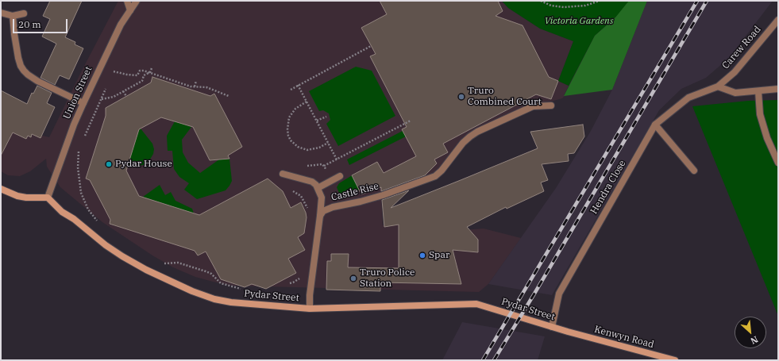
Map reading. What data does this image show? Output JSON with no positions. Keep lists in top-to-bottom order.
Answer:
{
  "streets": {
    "main road": ["Pydar Street", "Kenwyn Road"],
    "street": [
      "Carew Road",
      "Union Street",
      "Hendra Close",
      "Castle Rise"
    ]
  },
  "crossings": [
    ["Carew Road", "Hendra Close"],
    ["Union Street", "Pydar Street"],
    ["Hendra Close", "Pydar Street"],
    ["Pydar Street", "Kenwyn Road"]
  ],
  "parks": ["Victoria Gardens"],
  "places": [
    "Truro Combined Court",
    "Pydar House",
    "Spar",
    "Truro Police Station"
  ],
  "scale_bar": "20 m",
  "north": "bottom right"
}
